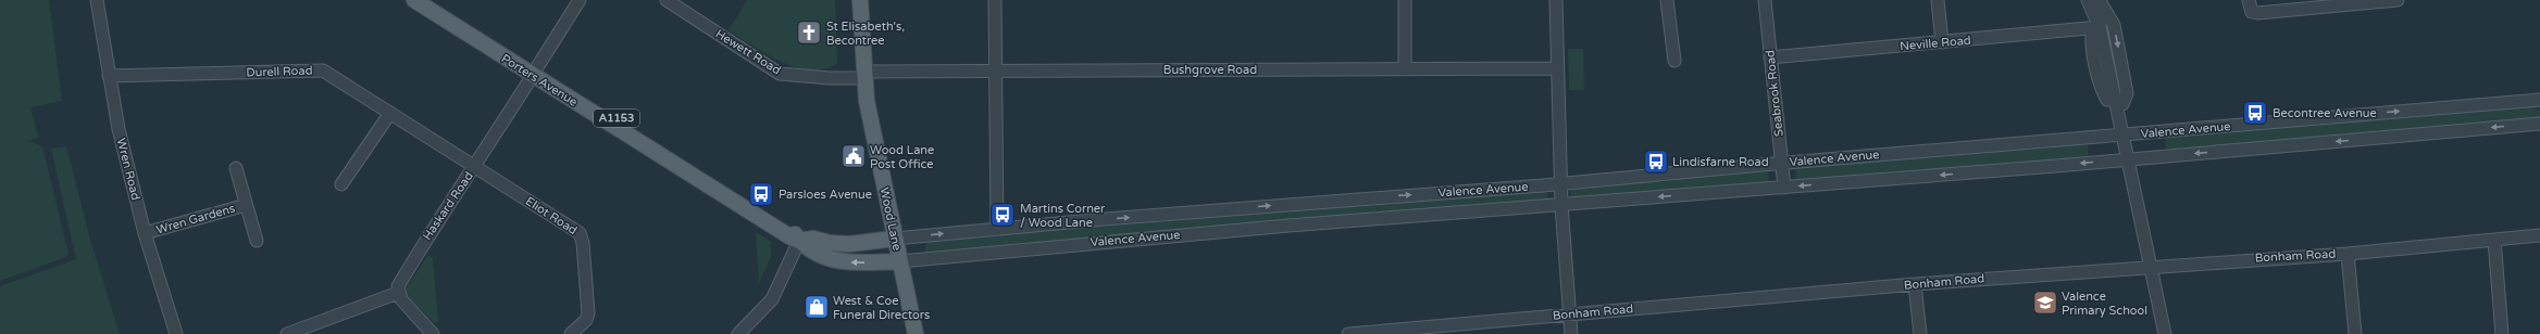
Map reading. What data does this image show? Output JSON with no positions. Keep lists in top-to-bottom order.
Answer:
{
  "streets": {
    "main road": ["Porters Avenue", "A1153", "Wood Lane"],
    "street": [
      "Neville Road",
      "Hewett Road",
      "Bushgrove Road",
      "Durell Road",
      "Seabrook Road",
      "Valence Avenue",
      "Wren Road",
      "Haskard Road",
      "Eliot Road",
      "Wren Gardens",
      "Bonham Road"
    ]
  },
  "crossings": [
    ["Neville Road", "Seabrook Road"],
    ["Hewett Road", "Bushgrove Road"],
    ["Hewett Road", "Wood Lane"],
    ["Bushgrove Road", "Wood Lane"],
    ["Durell Road", "Wren Road"],
    ["Durell Road", "Haskard Road"],
    ["Durell Road", "Eliot Road"],
    ["Porters Avenue", "Valence Avenue"],
    ["Porters Avenue", "Haskard Road"],
    ["Porters Avenue", "Wood Lane"],
    ["Seabrook Road", "Valence Avenue"],
    ["Valence Avenue", "Wood Lane"],
    ["Wren Road", "Wren Gardens"],
    ["Haskard Road", "Eliot Road"]
  ],
  "places": {
    "church": ["St Elisabeth's, Becontree"],
    "bus stop": [
      "Becontree Avenue",
      "Lindisfarne Road",
      "Parsloes Avenue",
      "Martins Corner / Wood Lane"
    ],
    "public building": ["Wood Lane Post Office"],
    "school or university": ["Valence Primary School"],
    "shop": ["West & Coe Funeral Directors"]
  }
}
